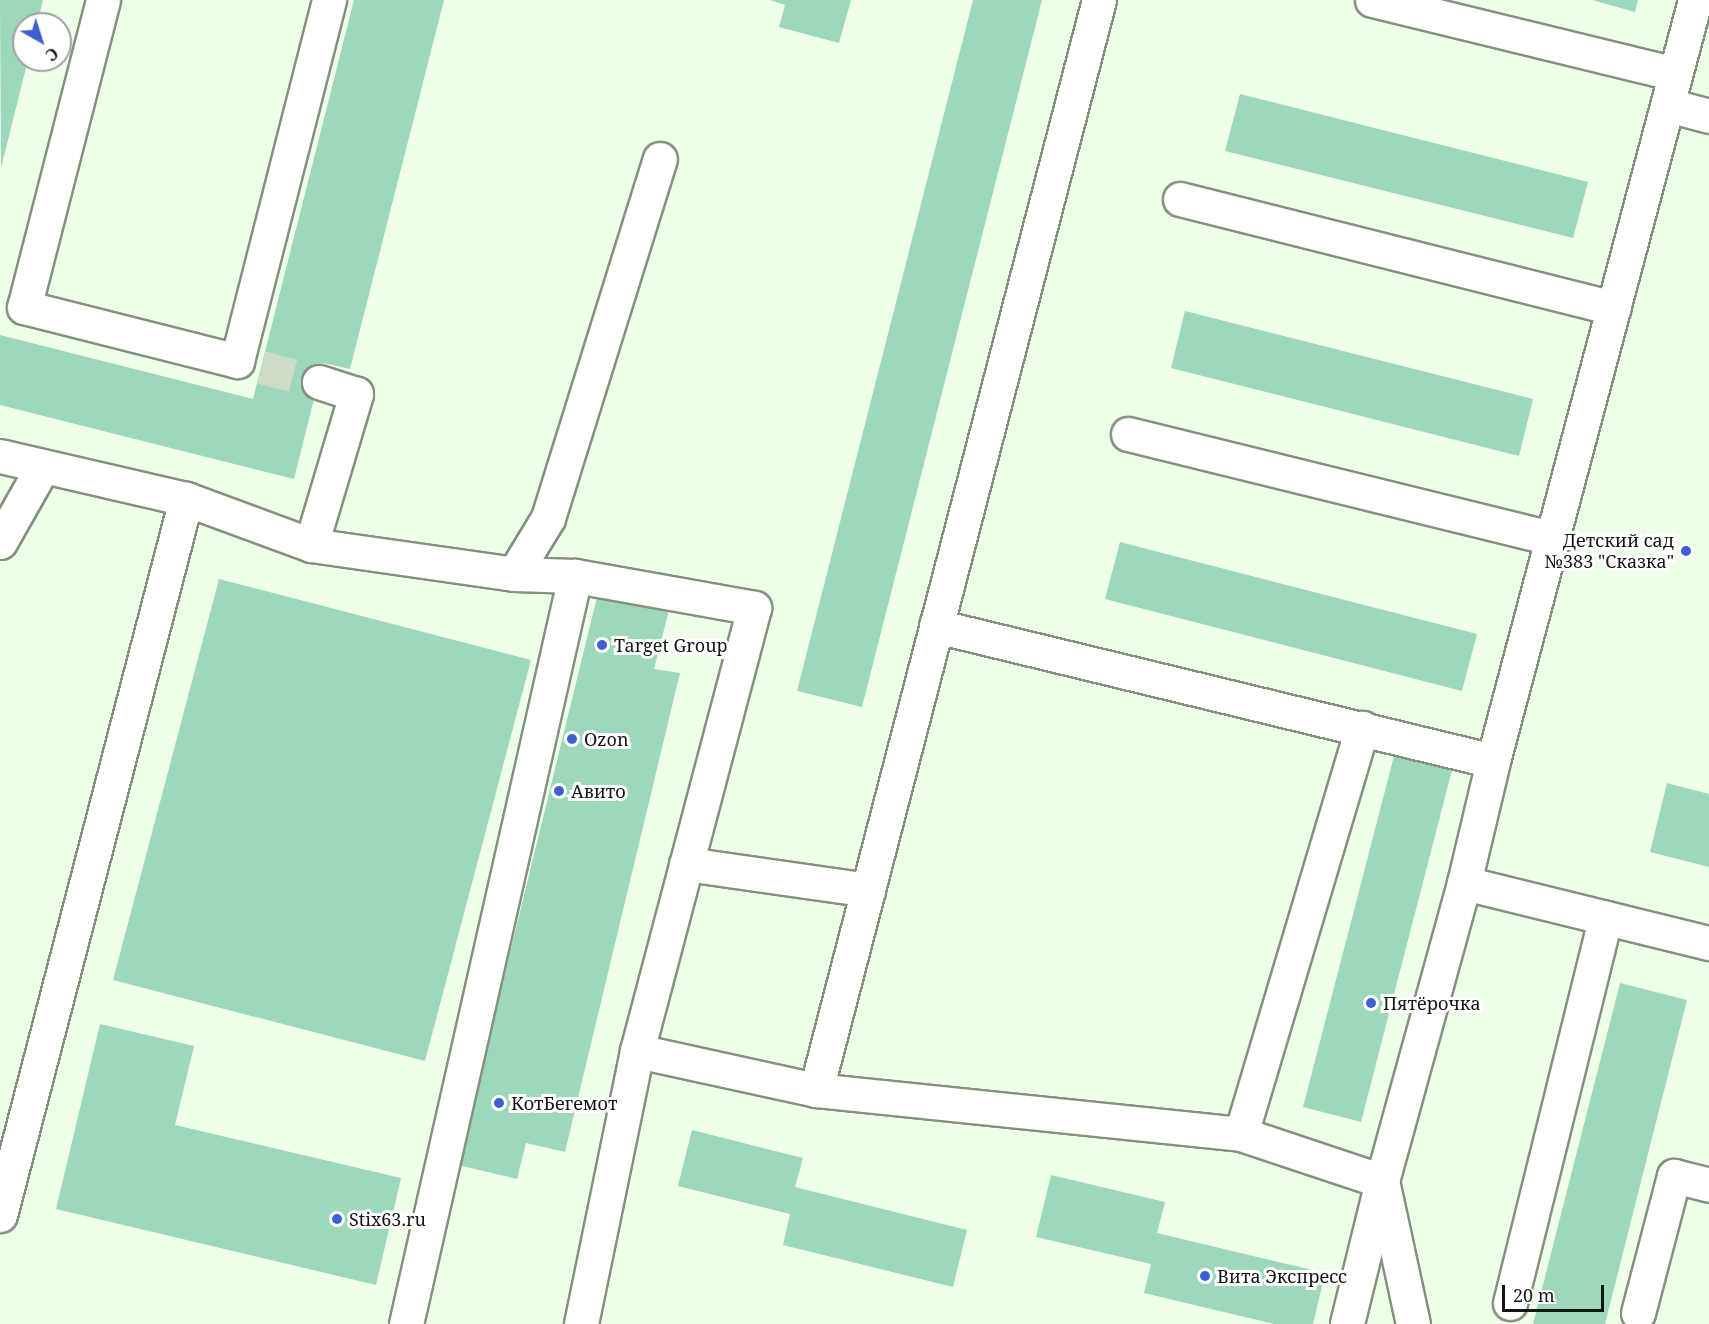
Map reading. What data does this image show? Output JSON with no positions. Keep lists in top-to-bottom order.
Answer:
{
  "places": [
    "Детский сад №383 \"Сказка\"",
    "Target Group",
    "Ozon",
    "Авито",
    "Пятёрочка",
    "КотБегемот",
    "Stix63.ru",
    "Вита Экспресс"
  ],
  "scale_bar": "20 m",
  "north": "bottom right"
}
